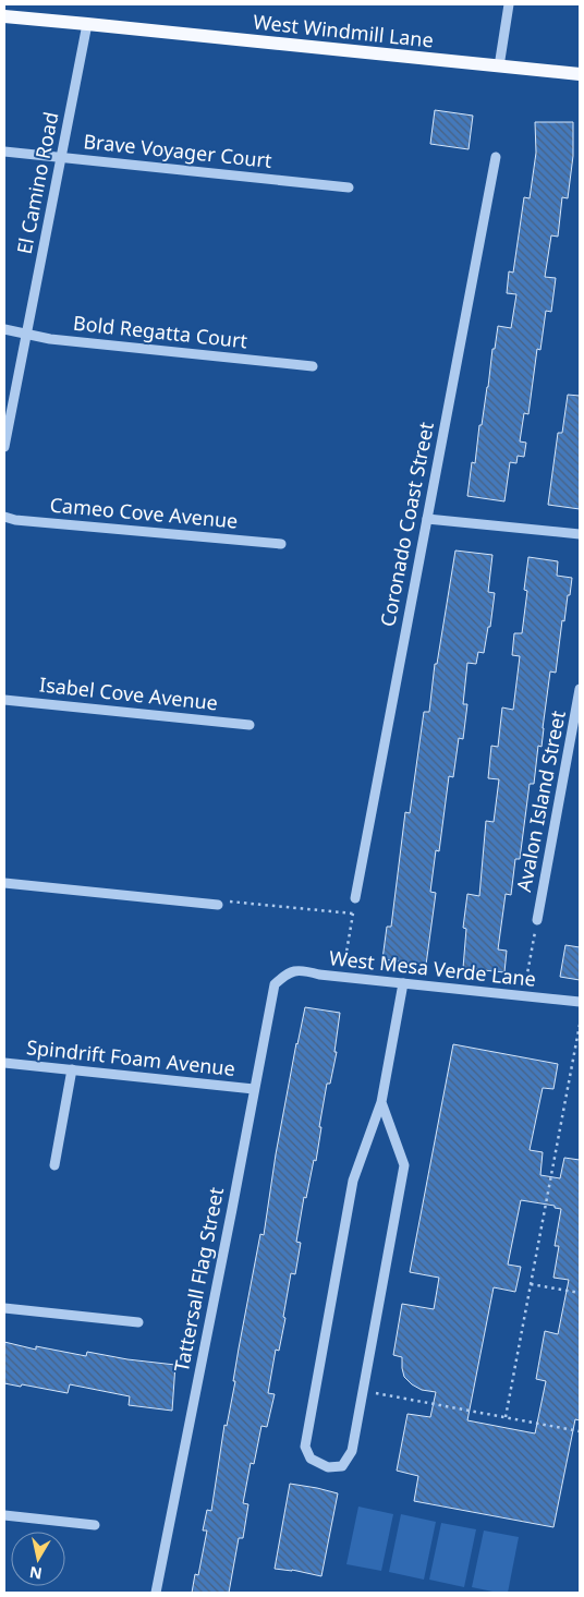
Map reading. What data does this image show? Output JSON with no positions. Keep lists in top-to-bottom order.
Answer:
{
  "streets": {
    "main road": ["West Windmill Lane"],
    "street": [
      "Brave Voyager Court",
      "El Camino Road",
      "Bold Regatta Court",
      "Cameo Cove Avenue",
      "Coronado Coast Street",
      "Isabel Cove Avenue",
      "Avalon Island Street",
      "West Mesa Verde Lane",
      "Spindrift Foam Avenue",
      "Tattersall Flag Street"
    ]
  },
  "crossings": [
    ["West Windmill Lane", "El Camino Road"],
    ["Brave Voyager Court", "El Camino Road"],
    ["El Camino Road", "Bold Regatta Court"],
    ["West Mesa Verde Lane", "Tattersall Flag Street"],
    ["Spindrift Foam Avenue", "Tattersall Flag Street"]
  ],
  "north": "bottom"
}
